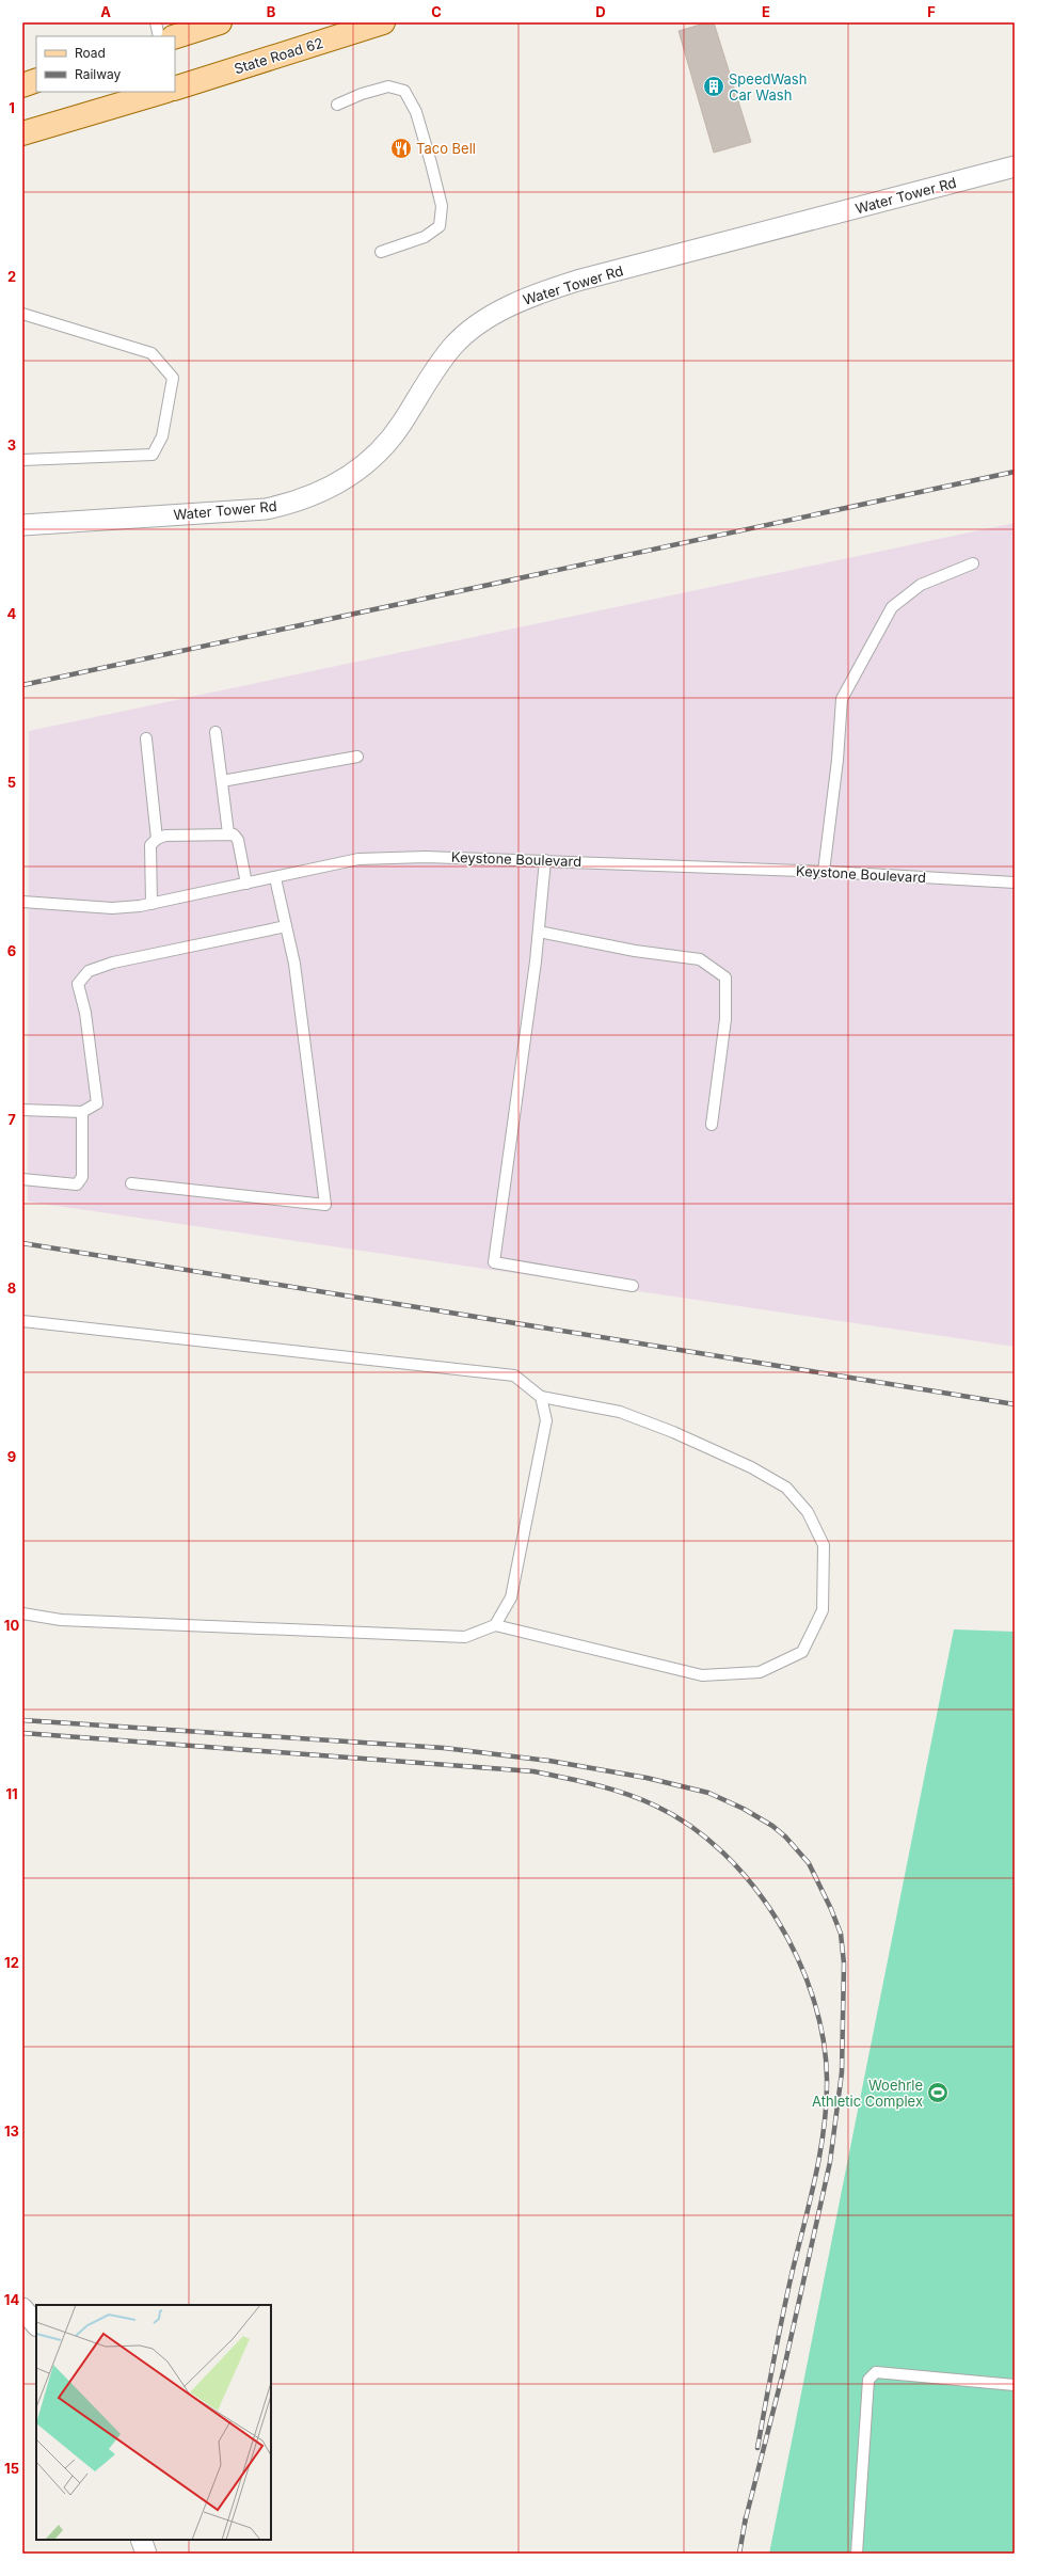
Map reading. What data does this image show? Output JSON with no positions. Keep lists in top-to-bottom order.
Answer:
{
  "streets": {
    "main road": ["State Road 62"],
    "street": ["Water Tower Rd"],
    "lane": ["Keystone Boulevard"]
  },
  "places": {
    "building": ["SpeedWash Car Wash"],
    "restaurant": ["Taco Bell"],
    "sports": ["Woehrle Athletic Complex"]
  },
  "legend": ["Road", "Railway"],
  "grid": {
    "columns": [
      "A",
      "B",
      "C",
      "D",
      "E",
      "F"
    ],
    "rows": [
      "1",
      "2",
      "3",
      "4",
      "5",
      "6",
      "7",
      "8",
      "9",
      "10",
      "11",
      "12",
      "13",
      "14",
      "15"
    ]
  }
}
